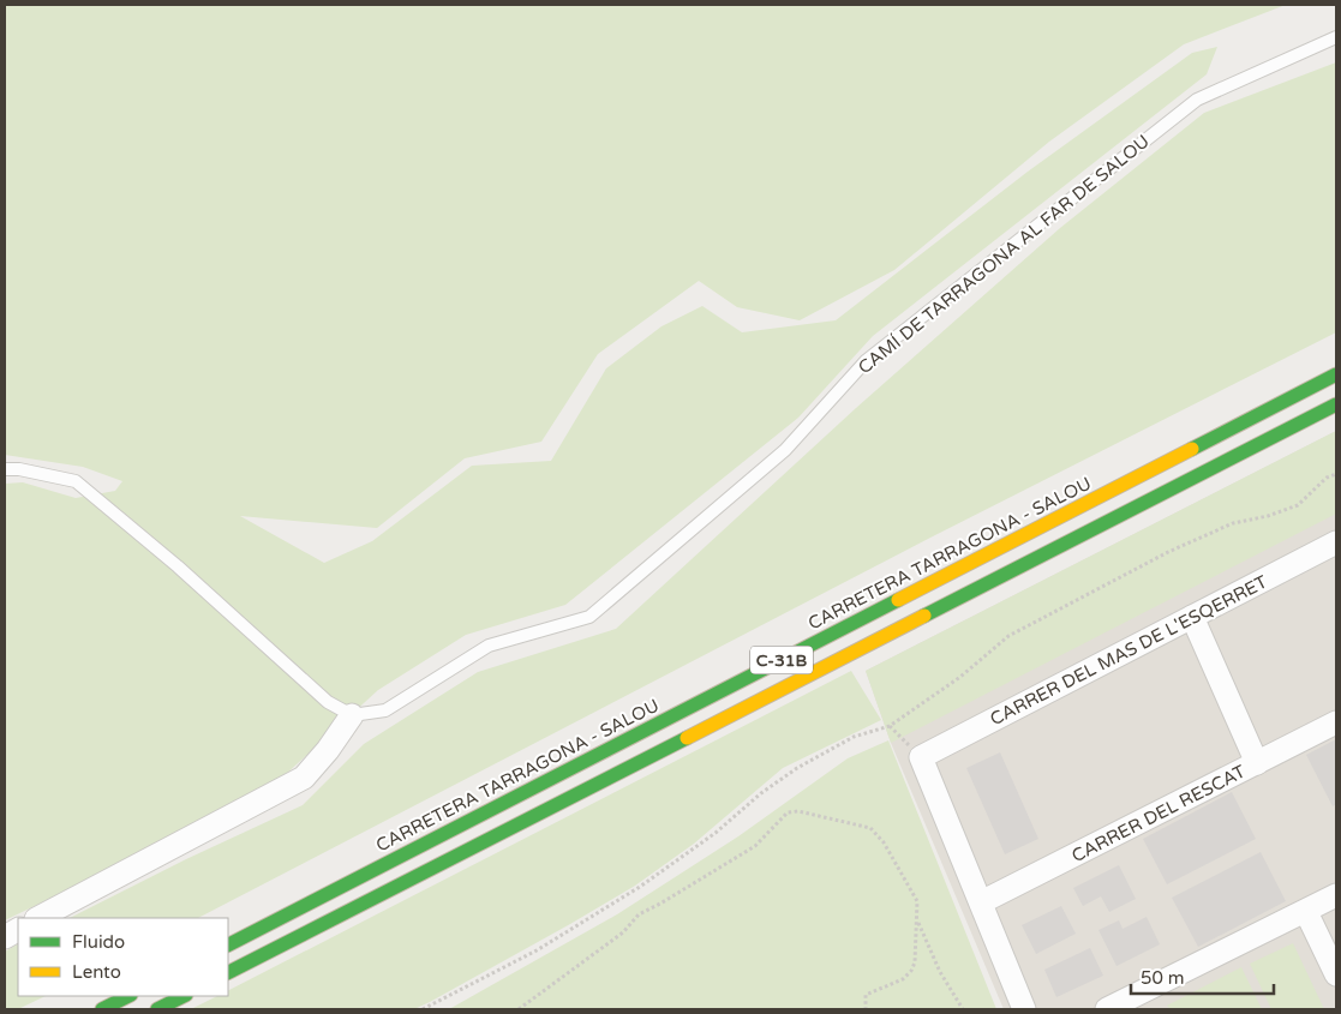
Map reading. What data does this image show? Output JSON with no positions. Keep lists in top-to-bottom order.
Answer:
{
  "streets": {
    "highway": ["CARRETERA TARRAGONA - SALOU", "C-31B"],
    "street": ["CARRER DEL MAS DE L'ESQERRET", "CARRER DEL RESCAT"],
    "lane": ["CAMÍ DE TARRAGONA AL FAR DE SALOU"]
  },
  "crossings": [
    ["CARRER DEL MAS DE L'ESQERRET", "CARRER DEL RESCAT"]
  ],
  "legend": ["Fluido", "Lento"],
  "scale_bar": "50 m"
}
